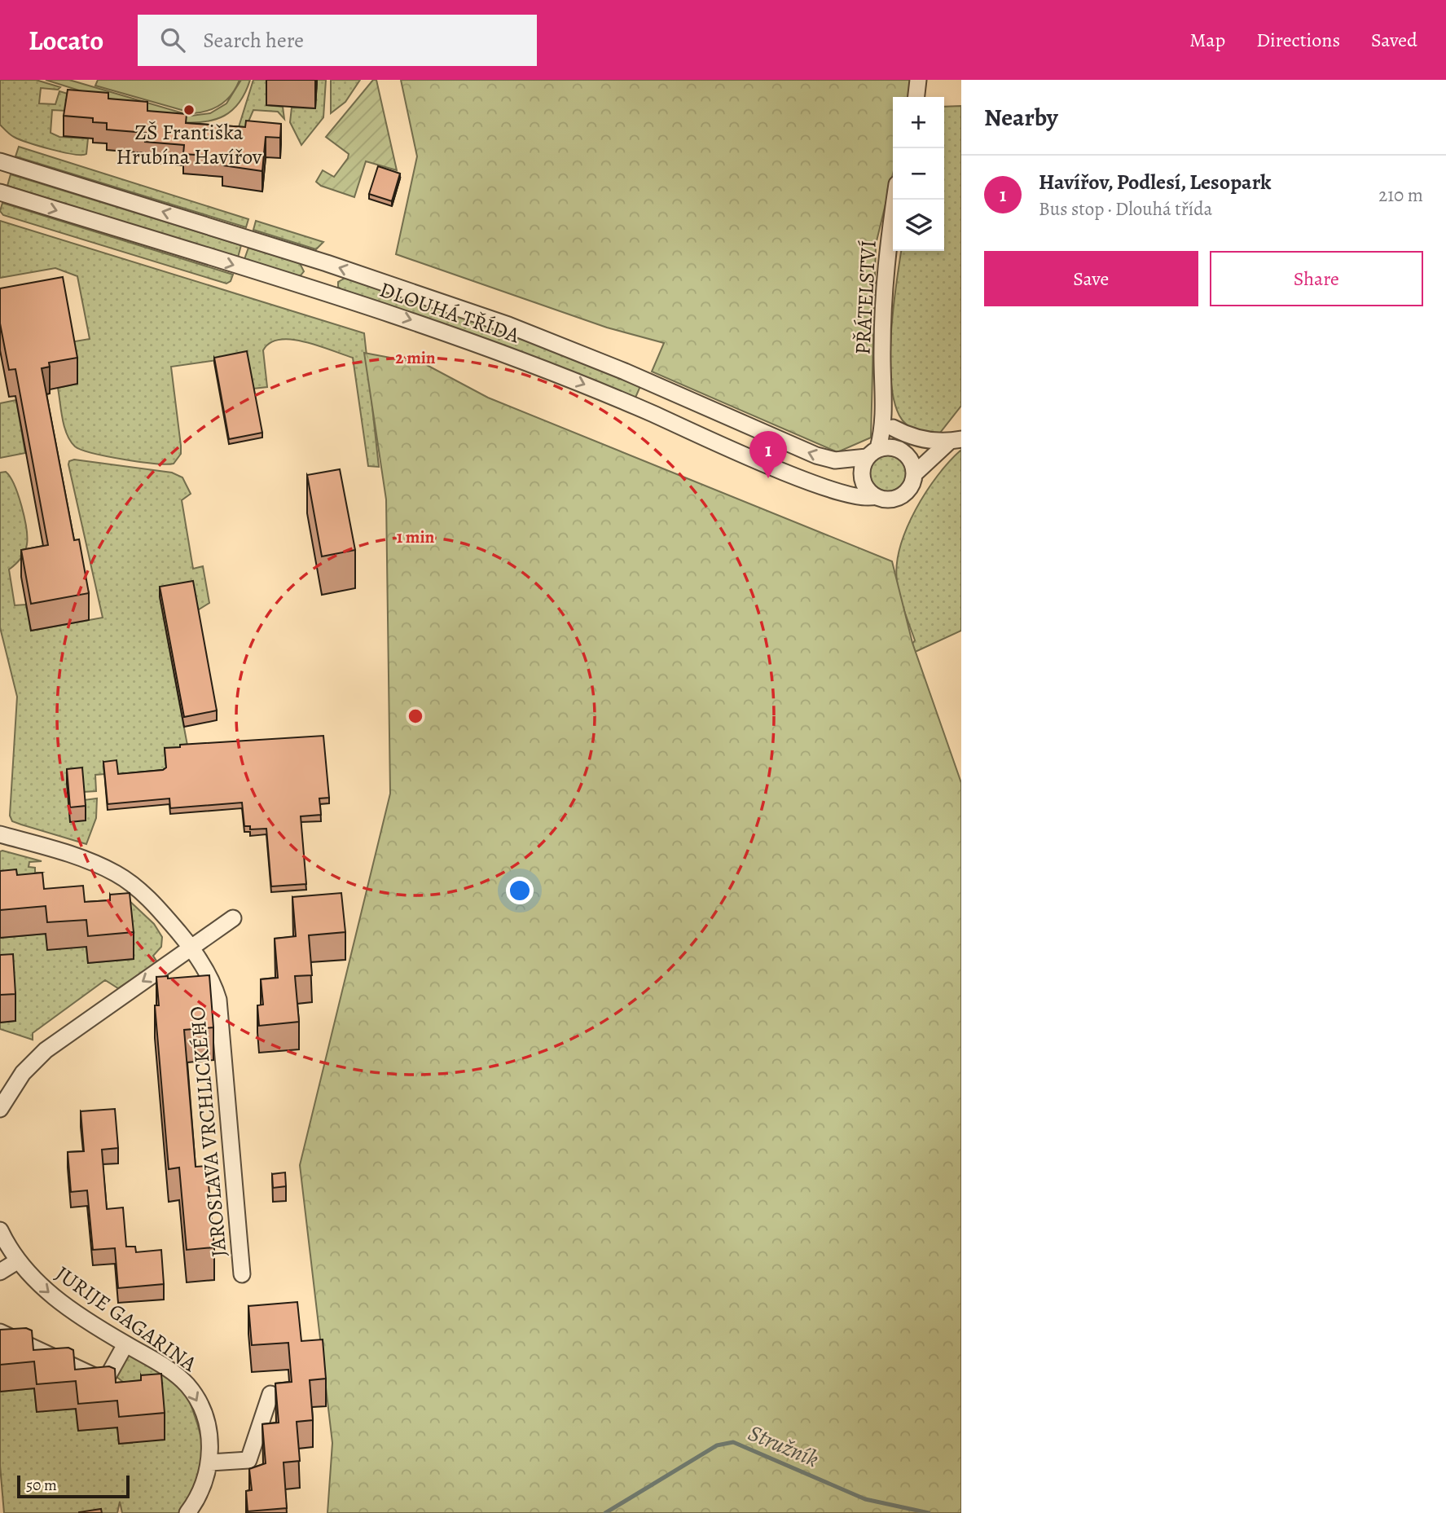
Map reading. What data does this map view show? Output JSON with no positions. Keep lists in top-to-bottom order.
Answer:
{
  "streets": {
    "street": [
      "PŘÁTELSTVÍ",
      "DLOUHÁ TŘÍDA",
      "JAROSLAVA VRCHLICKÉHO",
      "JURIJE GAGARINA"
    ]
  },
  "crossings": [
    ["PŘÁTELSTVÍ", "DLOUHÁ TŘÍDA"]
  ],
  "one_way": ["JURIJE GAGARINA"],
  "water": ["Stružník"],
  "places": ["ZŠ Františka Hrubína Havířov"],
  "scale_bar": "50 m",
  "page": {
    "header": "Locato",
    "search": "Search here",
    "nav": ["Map", "Directions", "Saved"],
    "heading": "Nearby",
    "map_buttons": ["+", "−"],
    "list": [
      {
        "mark": "1",
        "name": "Havířov, Podlesí, Lesopark",
        "note": "Bus stop · Dlouhá třída",
        "value": "210 m"
      }
    ],
    "buttons": ["Save", "Share"],
    "pins": "1",
    "scale": "50 m"
  },
  "rings": ["2 min", "1 min"]
}
